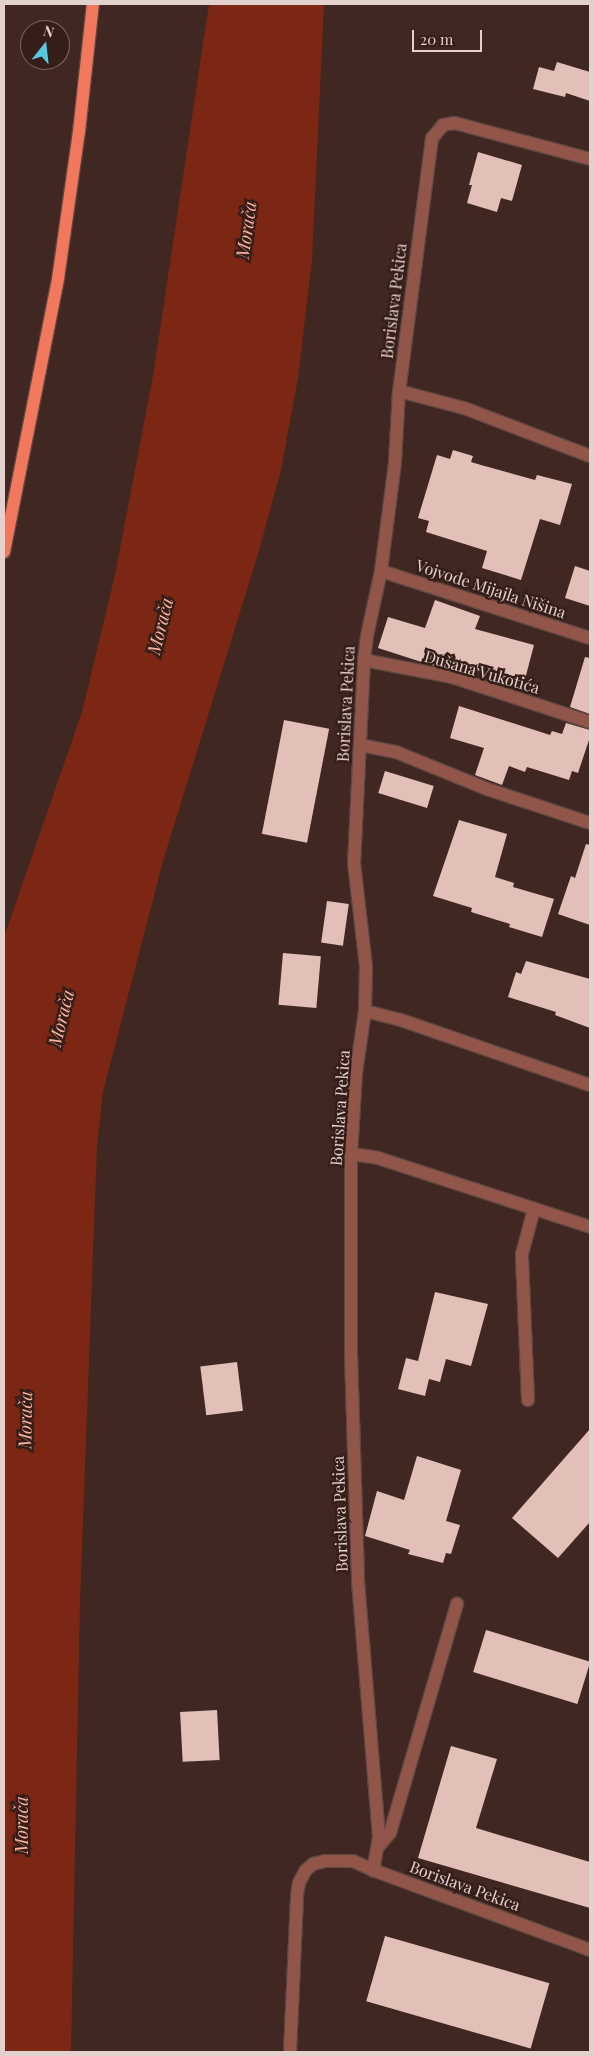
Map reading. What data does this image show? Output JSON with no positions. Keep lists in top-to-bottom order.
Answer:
{
  "streets": {
    "street": ["Borislava Pekica", "Vojvode Mijajla Nišina", "Dušana Vukotića"]
  },
  "crossings": [
    ["Borislava Pekica", "Vojvode Mijajla Nišina"],
    ["Borislava Pekica", "Dušana Vukotića"]
  ],
  "water": ["Morača"],
  "scale_bar": "20 m",
  "north": "top"
}
